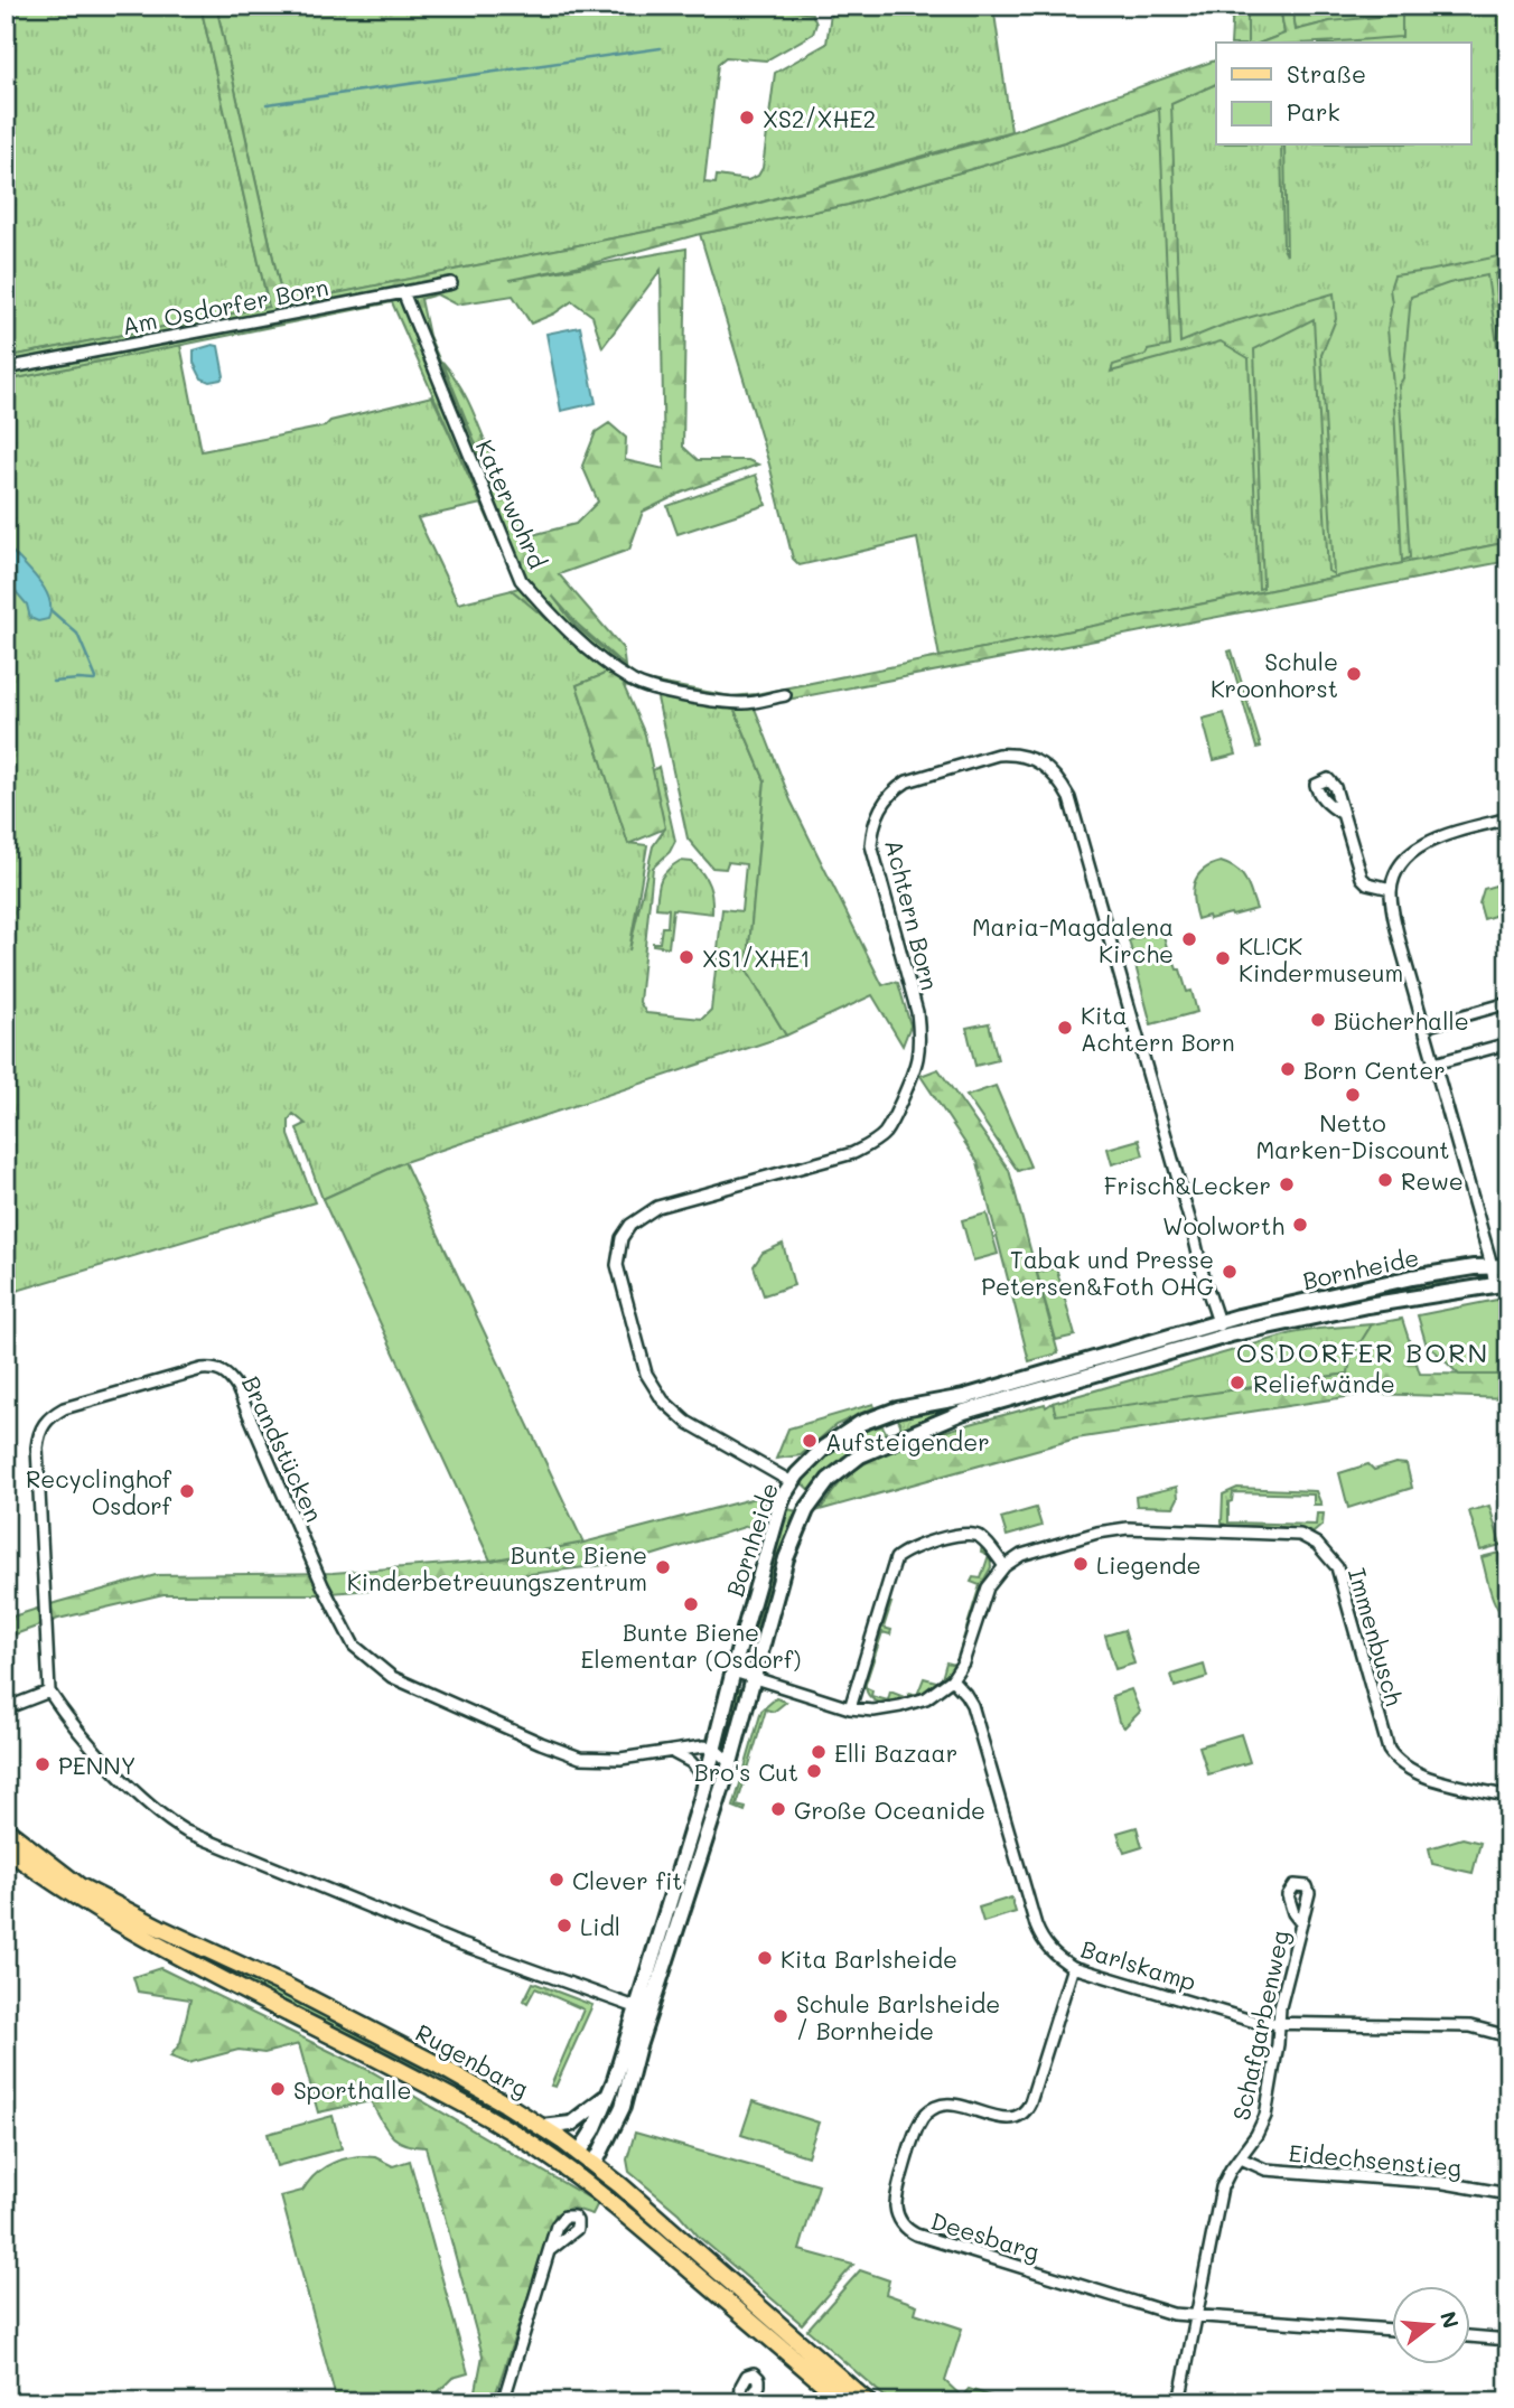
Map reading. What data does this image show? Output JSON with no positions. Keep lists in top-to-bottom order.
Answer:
{
  "streets": {
    "main road": ["Rugenbarg"],
    "street": [
      "Am Osdorfer Born",
      "Katerwohrd",
      "Achtern Born",
      "Bornheide",
      "Brandstücken",
      "Immenbusch",
      "Barlskamp",
      "Schafgarbenweg",
      "Eidechsenstieg",
      "Deesbarg"
    ]
  },
  "crossings": [
    ["Am Osdorfer Born", "Katerwohrd"],
    ["Achtern Born", "Bornheide"],
    ["Bornheide", "Brandstücken"],
    ["Bornheide", "Rugenbarg"],
    ["Barlskamp", "Schafgarbenweg"],
    ["Barlskamp", "Deesbarg"],
    ["Schafgarbenweg", "Eidechsenstieg"],
    ["Schafgarbenweg", "Deesbarg"]
  ],
  "districts": ["OSDORFER BORN"],
  "places": [
    "XS2/XHE2",
    "Schule Kroonhorst",
    "Maria-Magdalena Kirche",
    "XS1/XHE1",
    "KL!CK Kindermuseum",
    "Bücherhalle",
    "Kita Achtern Born",
    "Born Center",
    "Netto Marken-Discount",
    "Rewe",
    "Frisch&Lecker",
    "Woolworth",
    "Tabak und Presse Petersen&Foth OHG",
    "Reliefwände",
    "Aufsteigender",
    "Recyclinghof Osdorf",
    "Liegende",
    "Bunte Biene Kinderbetreuungszentrum",
    "Bunte Biene Elementar (Osdorf)",
    "Elli Bazaar",
    "PENNY",
    "Bro's Cut",
    "Große Oceanide",
    "Clever fit",
    "Lidl",
    "Kita Barlsheide",
    "Schule Barlsheide / Bornheide",
    "Sporthalle"
  ],
  "legend": ["Straße", "Park"],
  "north": "right"
}
